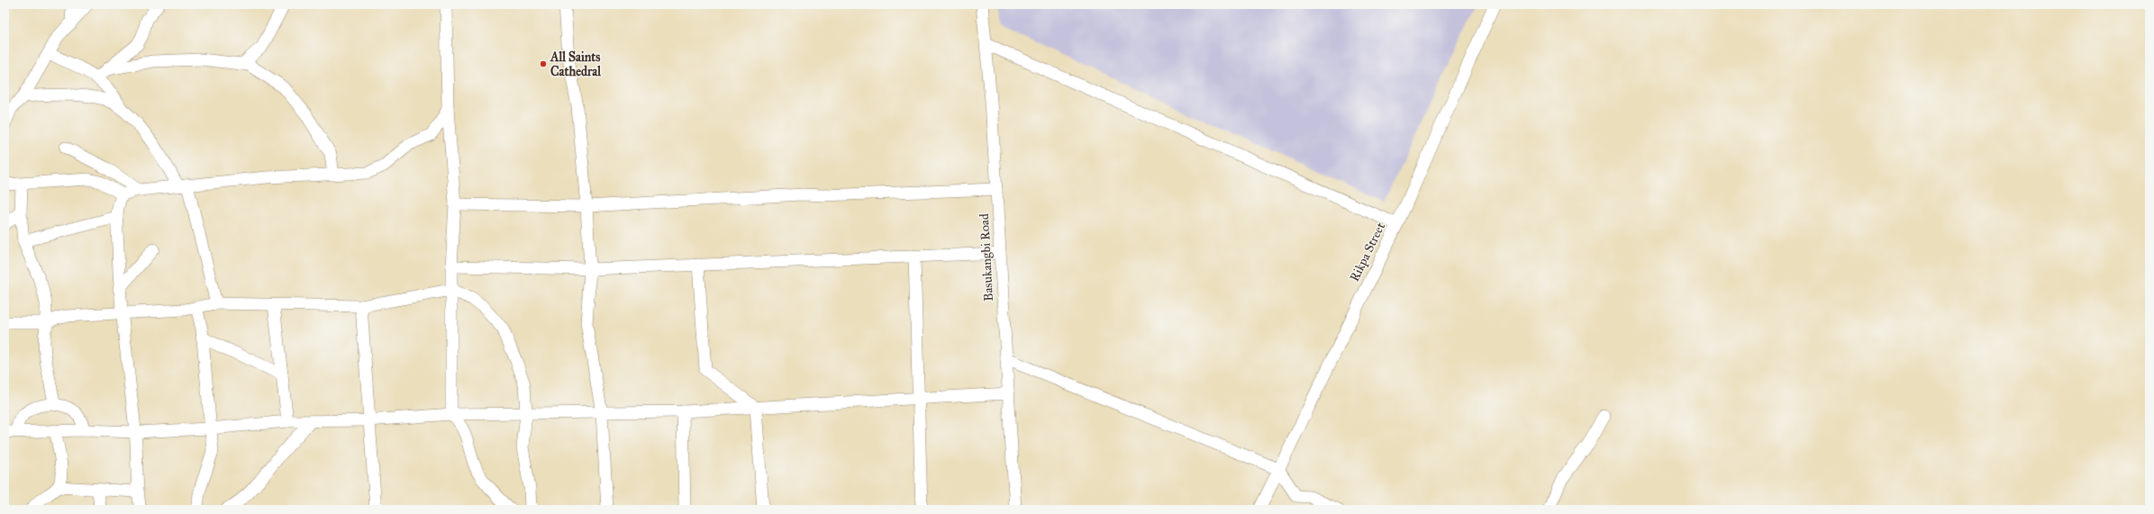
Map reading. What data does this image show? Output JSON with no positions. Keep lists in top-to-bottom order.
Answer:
{
  "streets": {
    "street": ["Rikpa Street", "Basukangbi Road"]
  },
  "places": ["All Saints Cathedral"]
}
